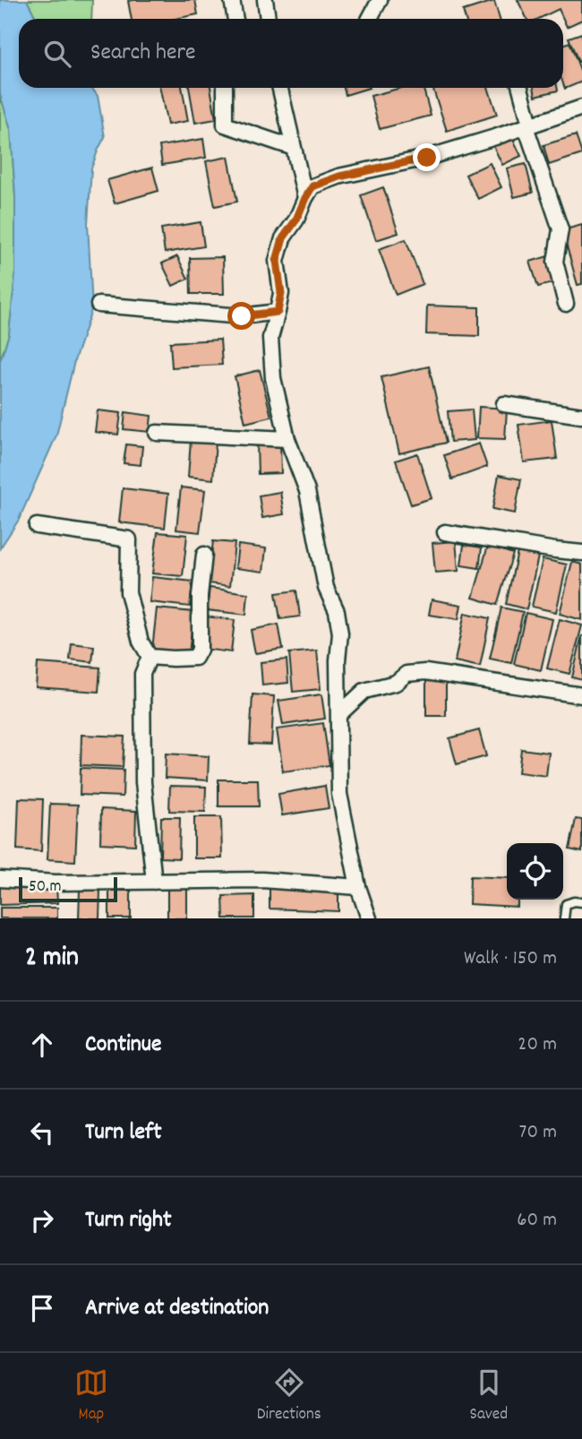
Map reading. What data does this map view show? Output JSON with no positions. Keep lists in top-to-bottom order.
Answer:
{
  "scale_bar": "50 m",
  "page": {
    "search": "Search here",
    "scale": "50 m",
    "heading": ["2 min", "Walk · 150 m"],
    "list": [
      ["Continue", "20 m"],
      ["Turn left", "70 m"],
      ["Turn right", "60 m"],
      "Arrive at destination"
    ],
    "nav": ["Map", "Directions", "Saved"]
  }
}
